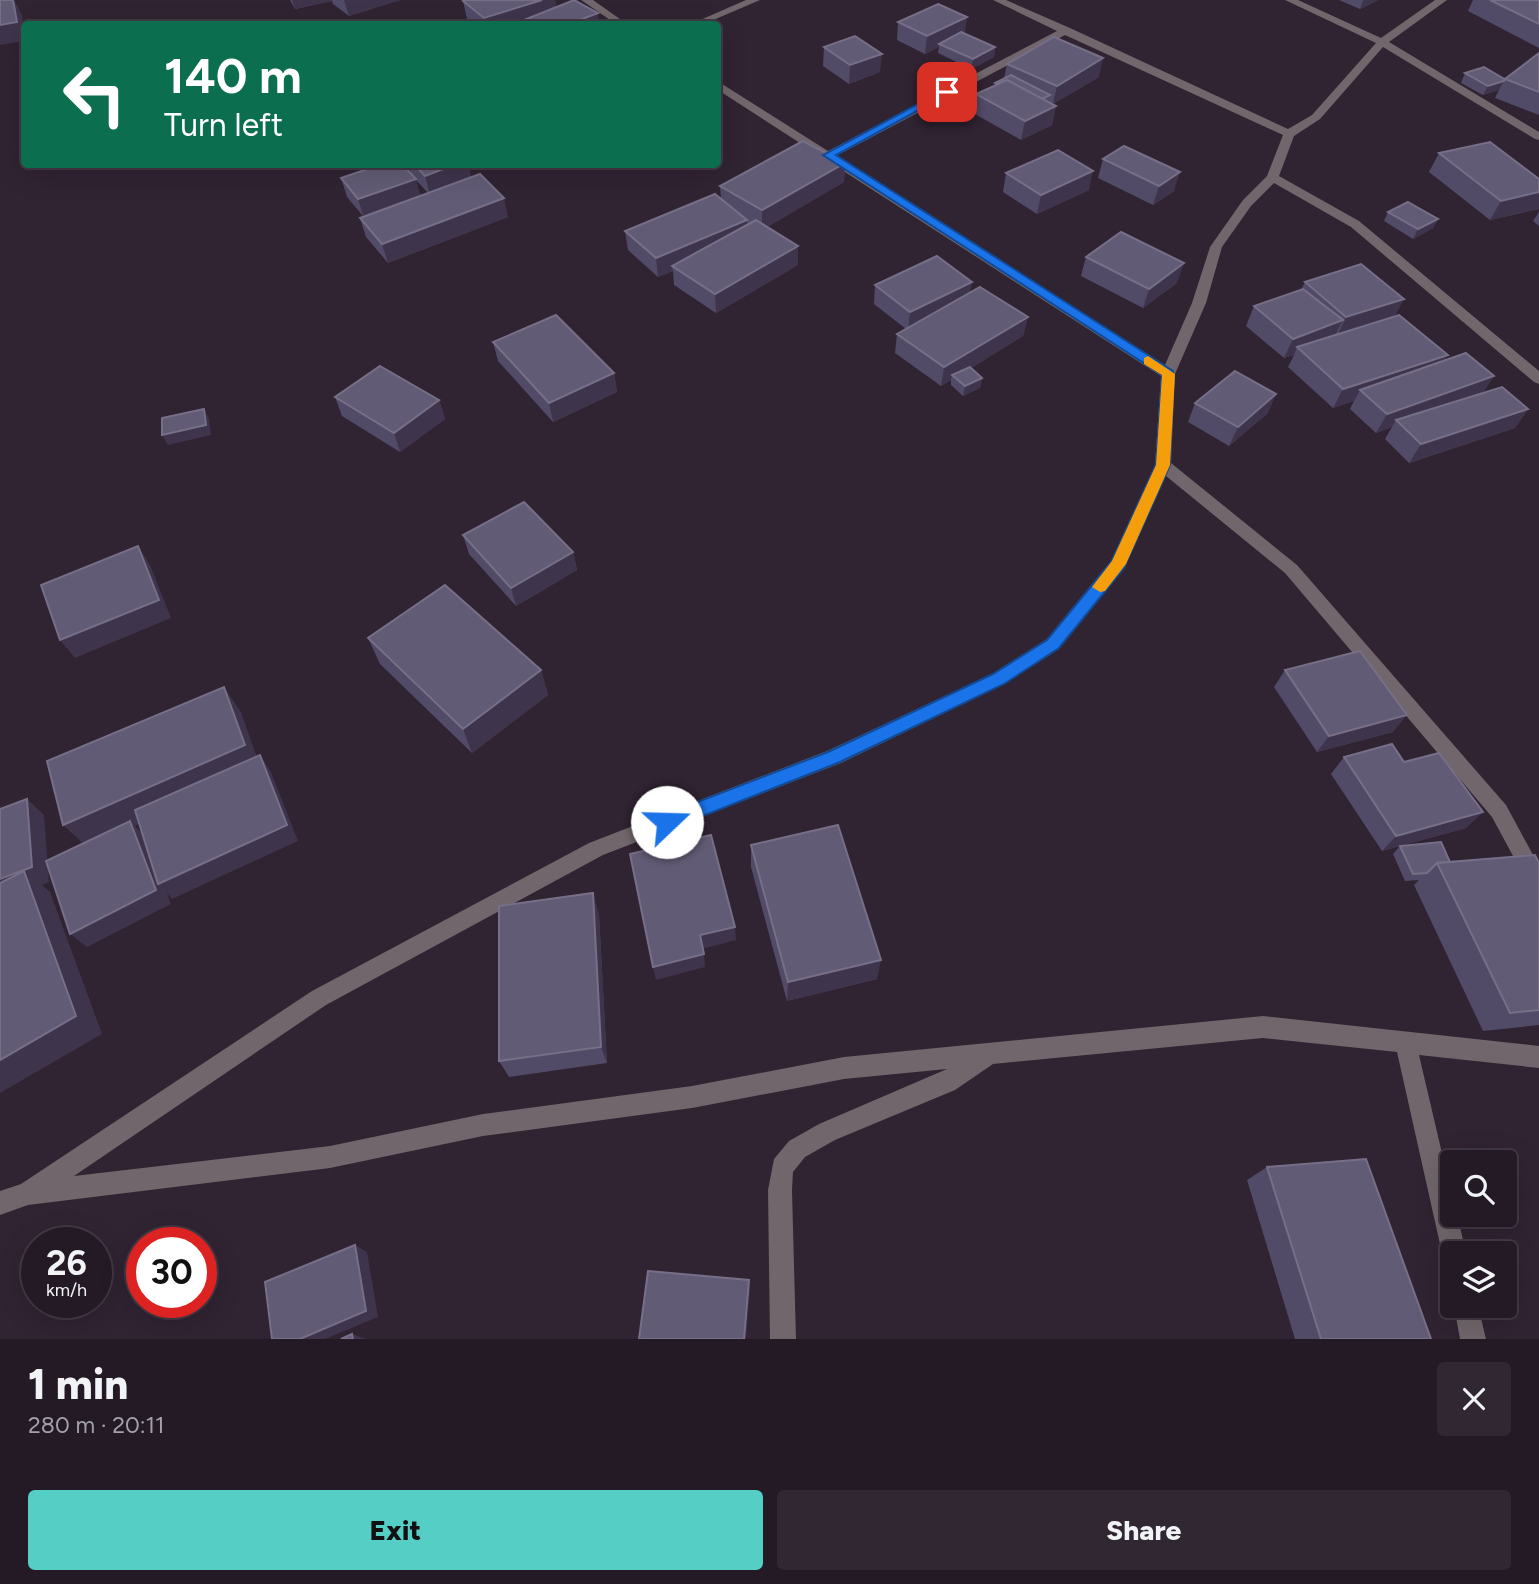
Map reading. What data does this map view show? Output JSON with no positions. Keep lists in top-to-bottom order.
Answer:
{
  "page": {
    "turn": ["140 m", "Turn left"],
    "speed": "26 km/h",
    "limit": "30",
    "heading": ["1 min", "280 m · 20:11"],
    "buttons": ["Exit", "Share"]
  }
}
